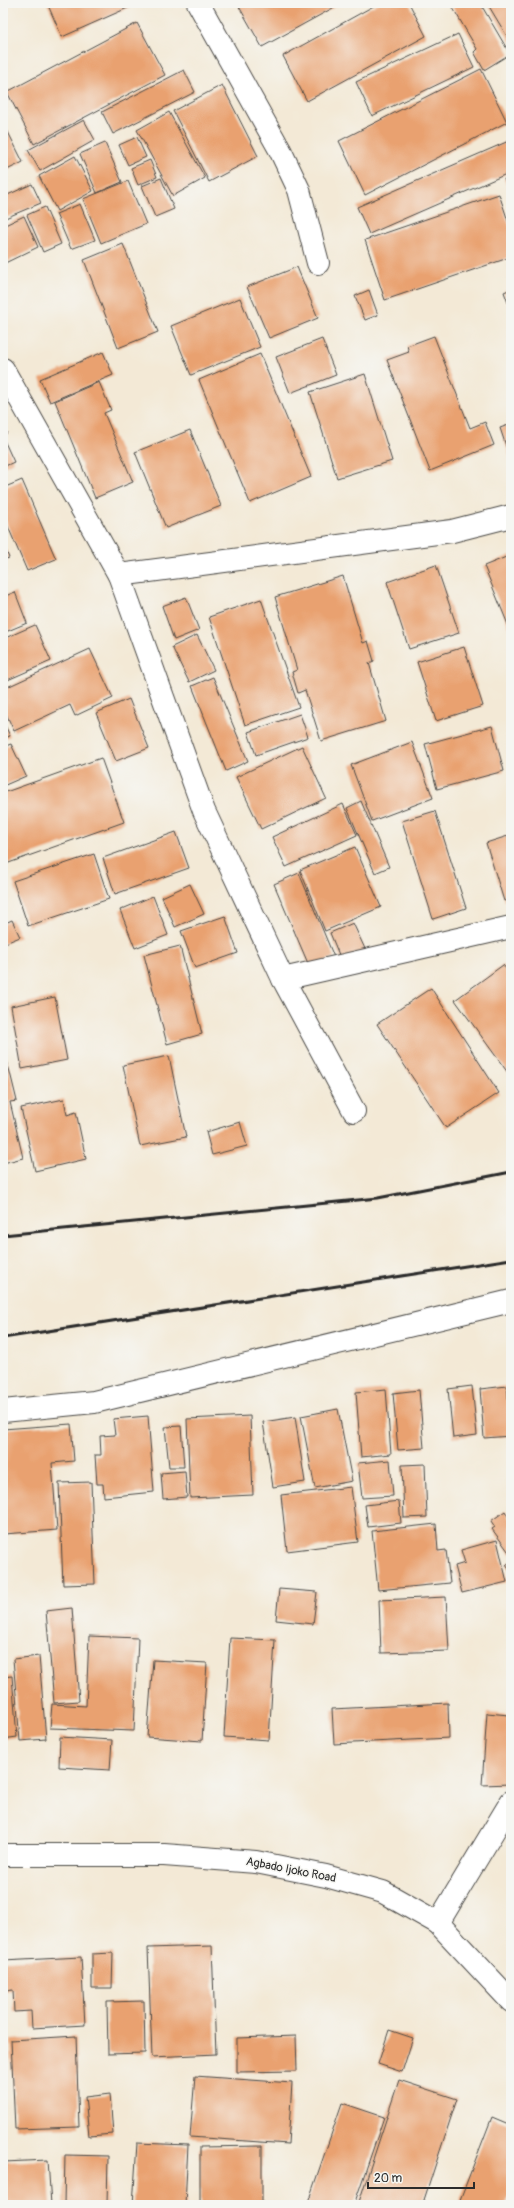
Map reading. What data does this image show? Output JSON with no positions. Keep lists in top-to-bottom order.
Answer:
{
  "streets": {
    "street": ["Agbado Ijoko Road"]
  },
  "scale_bar": "20 m"
}
